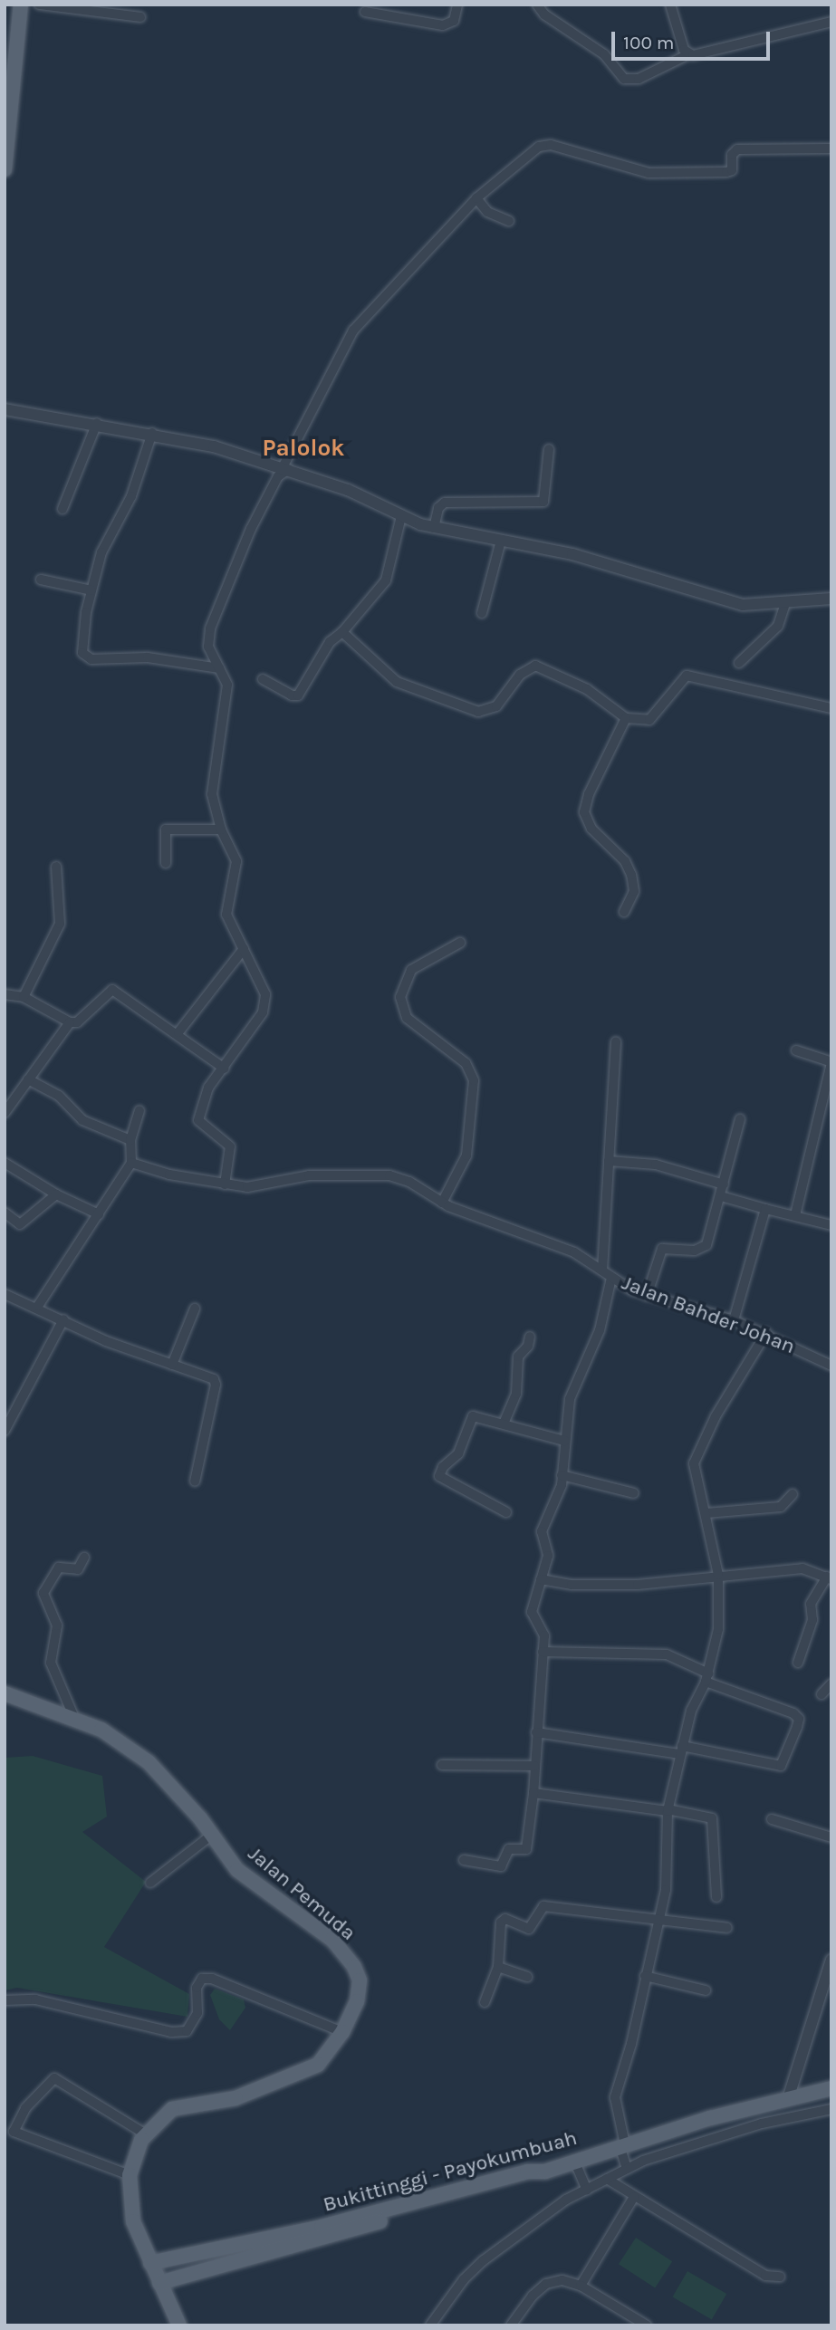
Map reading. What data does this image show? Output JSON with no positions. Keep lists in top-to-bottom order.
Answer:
{
  "streets": {
    "main road": ["Jalan Pemuda", "Bukittinggi - Payokumbuah"],
    "street": ["Jalan Bahder Johan"]
  },
  "crossings": [
    ["Jalan Pemuda", "Bukittinggi - Payokumbuah"]
  ],
  "districts": ["Palolok"],
  "scale_bar": "100 m"
}
